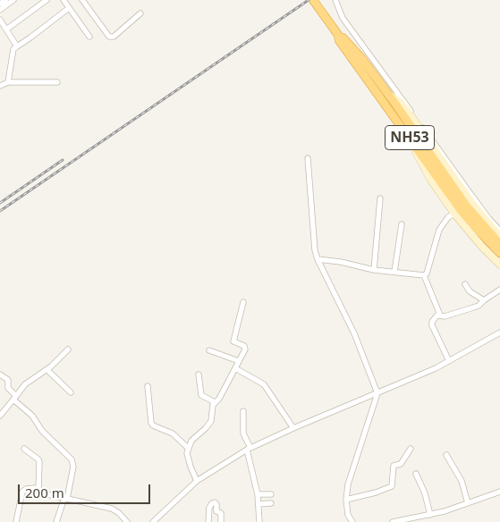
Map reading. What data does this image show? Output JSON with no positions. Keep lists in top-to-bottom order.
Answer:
{
  "streets": {
    "highway": ["NH53"]
  },
  "scale_bar": "200 m"
}
